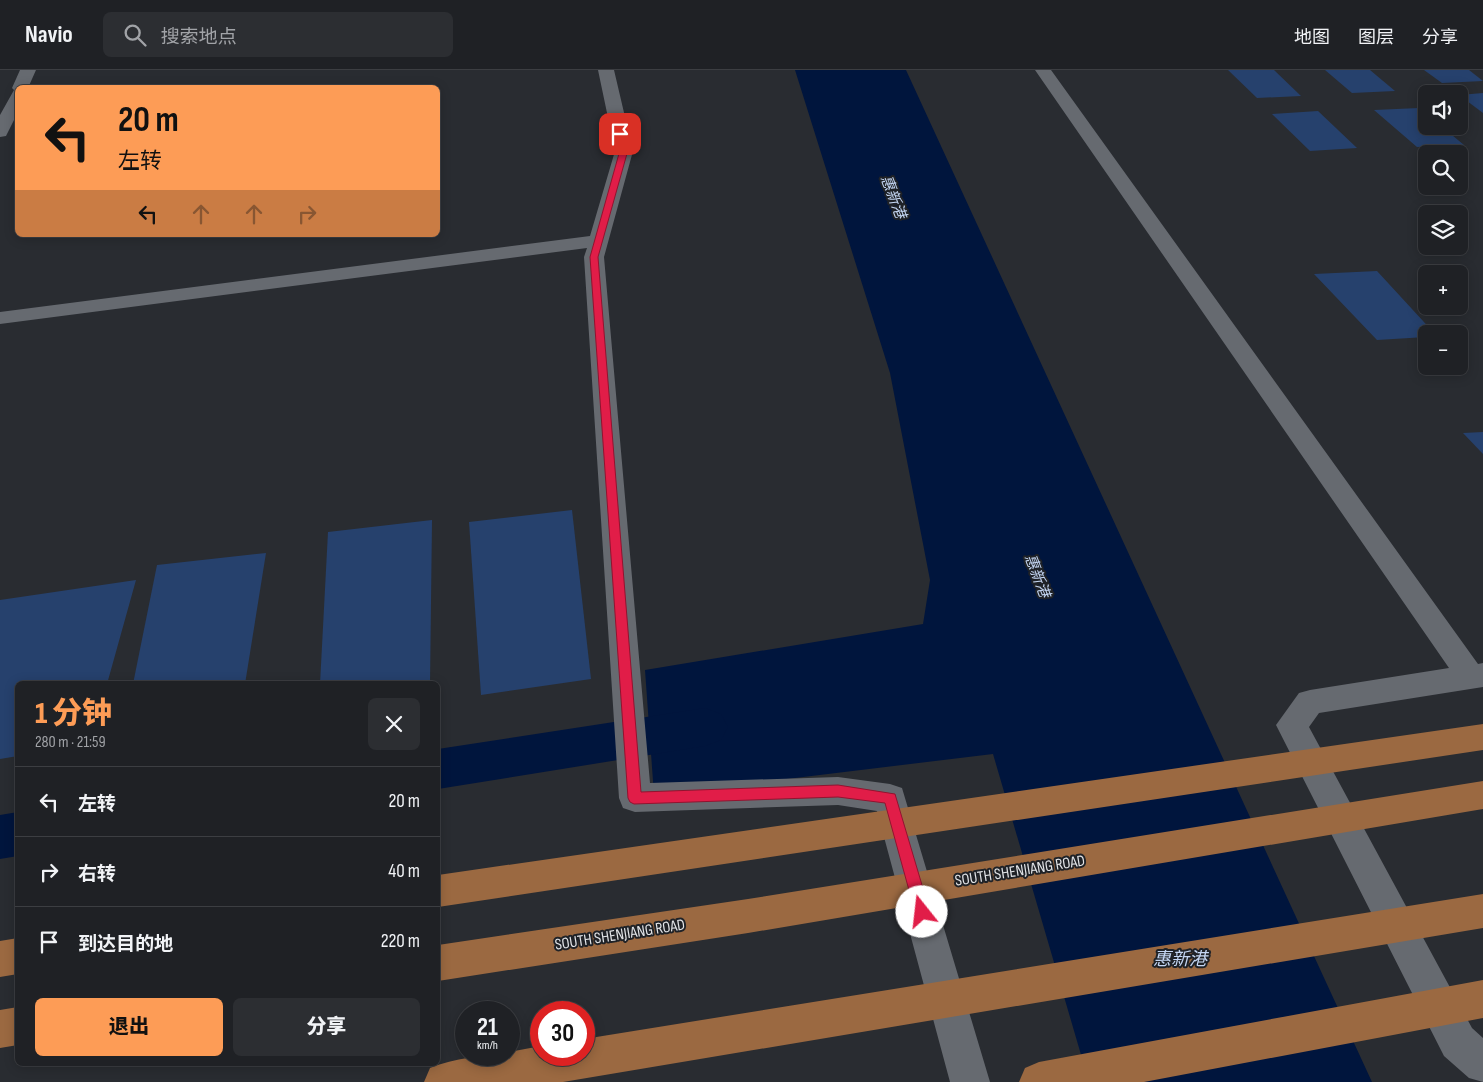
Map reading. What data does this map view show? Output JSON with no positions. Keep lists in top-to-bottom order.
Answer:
{
  "streets": {
    "main road": ["SOUTH SHENJIANG ROAD"]
  },
  "water": ["惠新港"],
  "page": {
    "header": "Navio",
    "search": "搜索地点",
    "nav": ["地图", "图层", "分享"],
    "map_buttons": ["+", "−"],
    "turn": ["20 m", "左转"],
    "heading": ["1 分钟", "280 m · 21:59"],
    "list": [
      {
        "name": "左转",
        "value": "20 m"
      },
      {
        "name": "右转",
        "value": "40 m"
      },
      {
        "name": "到达目的地",
        "value": "220 m"
      }
    ],
    "buttons": ["退出", "分享"],
    "speed": "21 km/h",
    "limit": "30"
  }
}
